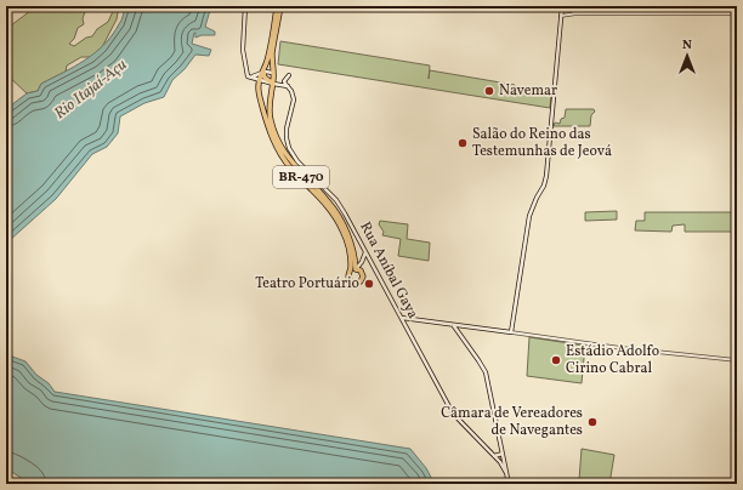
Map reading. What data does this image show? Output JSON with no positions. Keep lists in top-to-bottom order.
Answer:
{
  "streets": {
    "highway": ["BR-470"],
    "main road": ["Rua Aníbal Gaya"]
  },
  "water": ["Rio Itajaí-Açu"],
  "places": [
    "Navemar",
    "Salão do Reino das Testemunhas de Jeová",
    "Teatro Portuário",
    "Estádio Adolfo Cirino Cabral",
    "Câmara de Vereadores de Navegantes"
  ],
  "north": "top"
}
